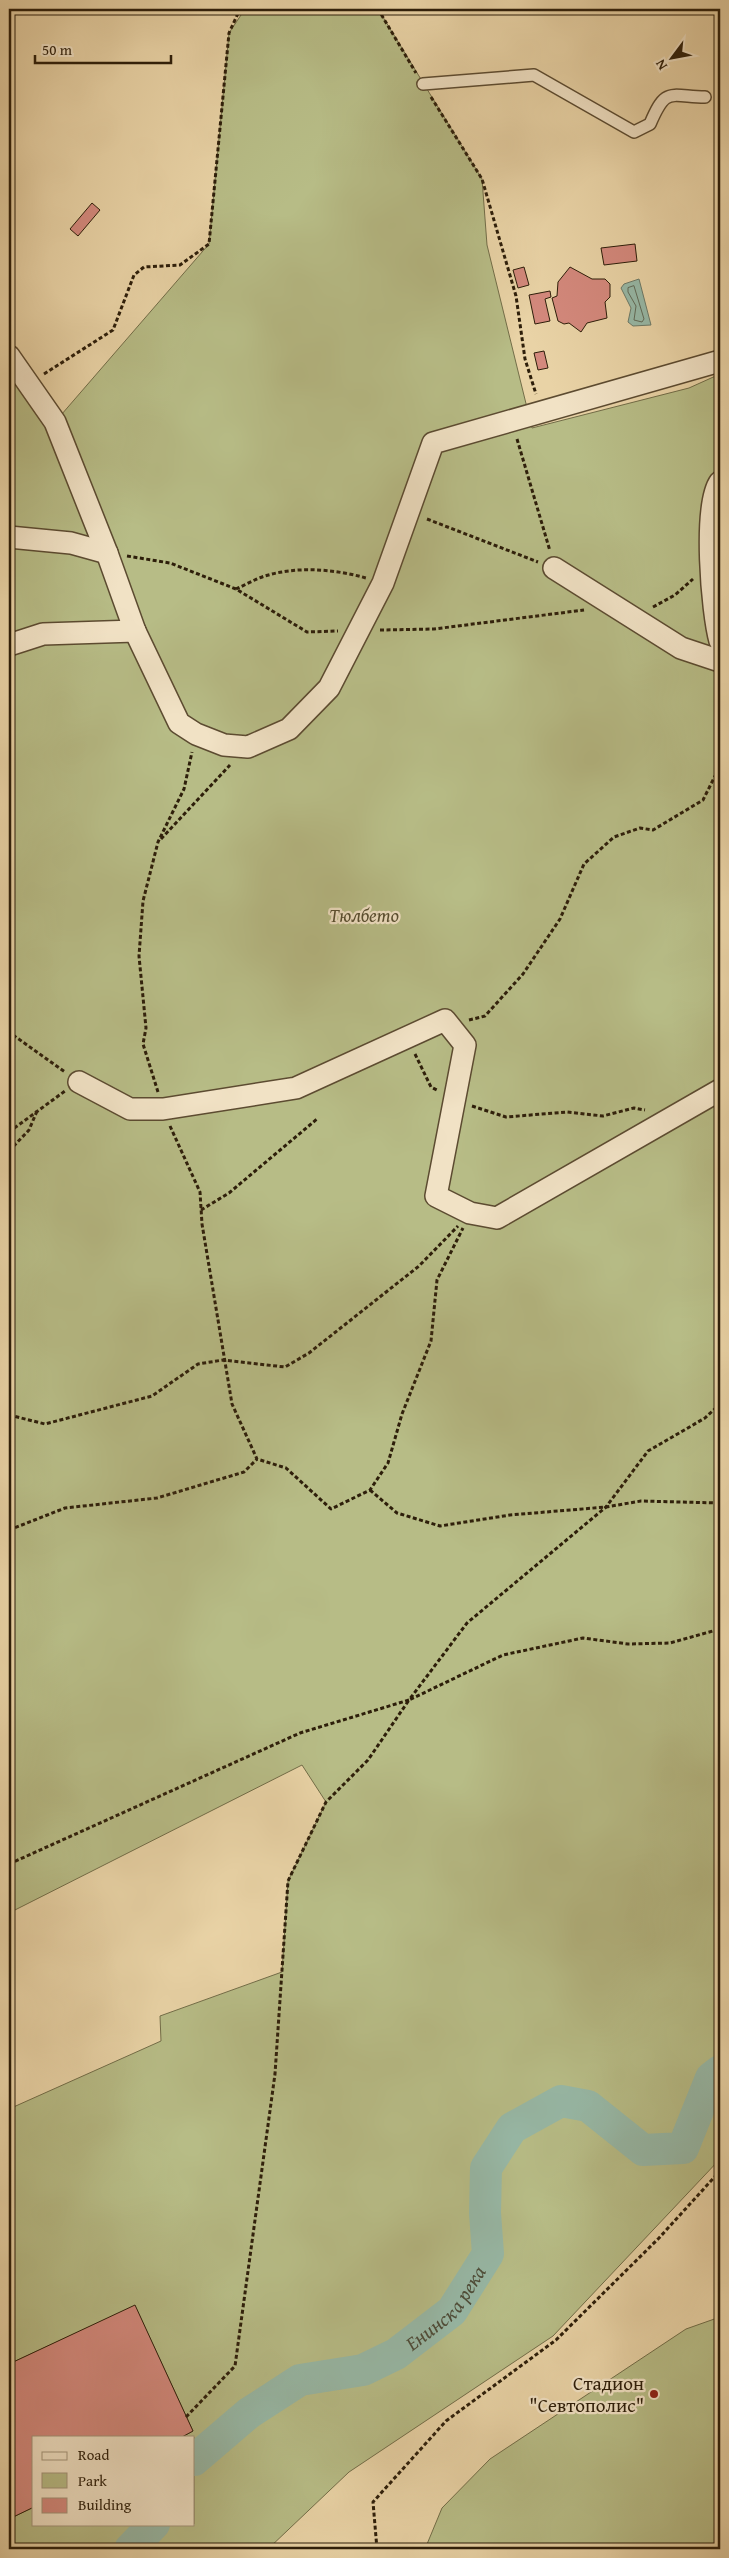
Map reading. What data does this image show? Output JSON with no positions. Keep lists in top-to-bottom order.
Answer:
{
  "water": ["Енинска река"],
  "parks": ["Тюлбето"],
  "places": ["Стадион \"Севтополис\""],
  "legend": ["Road", "Park", "Building"],
  "scale_bar": "50 m",
  "north": "bottom left"
}
